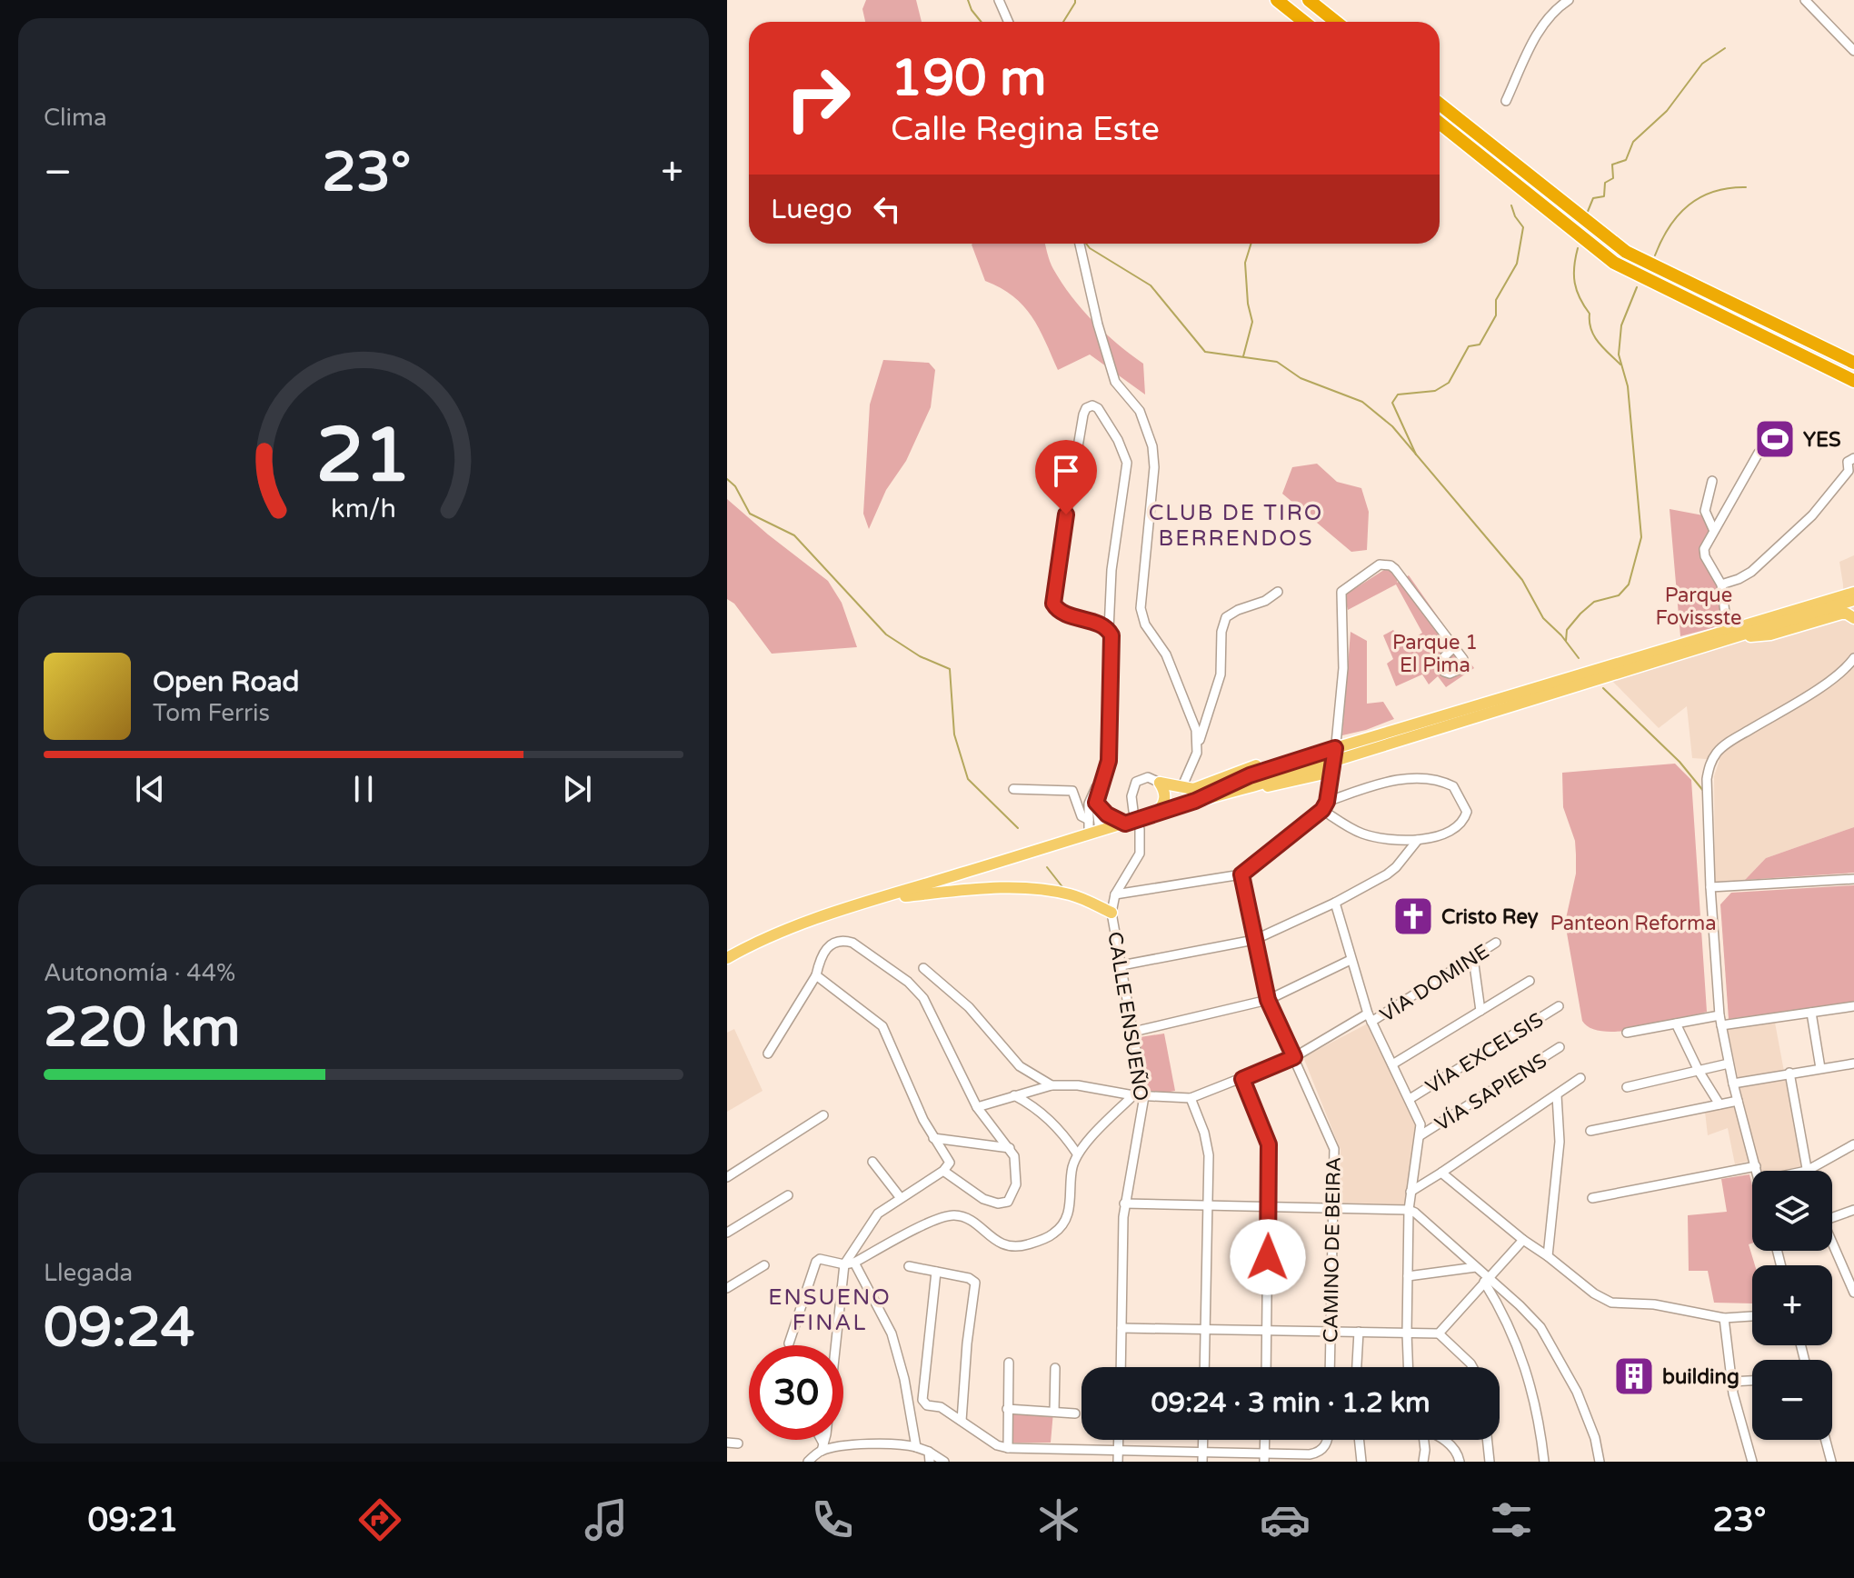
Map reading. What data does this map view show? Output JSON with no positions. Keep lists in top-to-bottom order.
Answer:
{
  "streets": {
    "street": [
      "VÍA DOMINE",
      "CALLE ENSUEÑO",
      "VÍA EXCELSIS",
      "VÍA SAPIENS",
      "CAMINO DE BEIRA"
    ]
  },
  "crossings": [
    ["VÍA DOMINE", "CAMINO DE BEIRA"]
  ],
  "districts": ["CLUB DE TIRO BERRENDOS", "ENSUENO FINAL"],
  "parks": ["Parque Fovissste", "Parque 1 El Pima", "Panteon Reforma"],
  "places": {
    "sports": ["YES"],
    "church": ["Cristo Rey"],
    "building": ["building"]
  },
  "page": {
    "tile": [
      "Clima",
      ["Autonomía · 44%", "220 km"],
      ["Llegada", "09:24"]
    ],
    "turn": ["190 m", "Calle Regina Este"],
    "heat": ["−", "23°", "+"],
    "then": "Luego",
    "song": ["Open Road", "Tom Ferris"],
    "map_buttons": ["+", "−"],
    "limit": "30",
    "trip": "09:24 · 3 min · 1.2 km",
    "tabs": ["09:21", "23°"],
    "gauge": ["21", "km/h"]
  }
}
